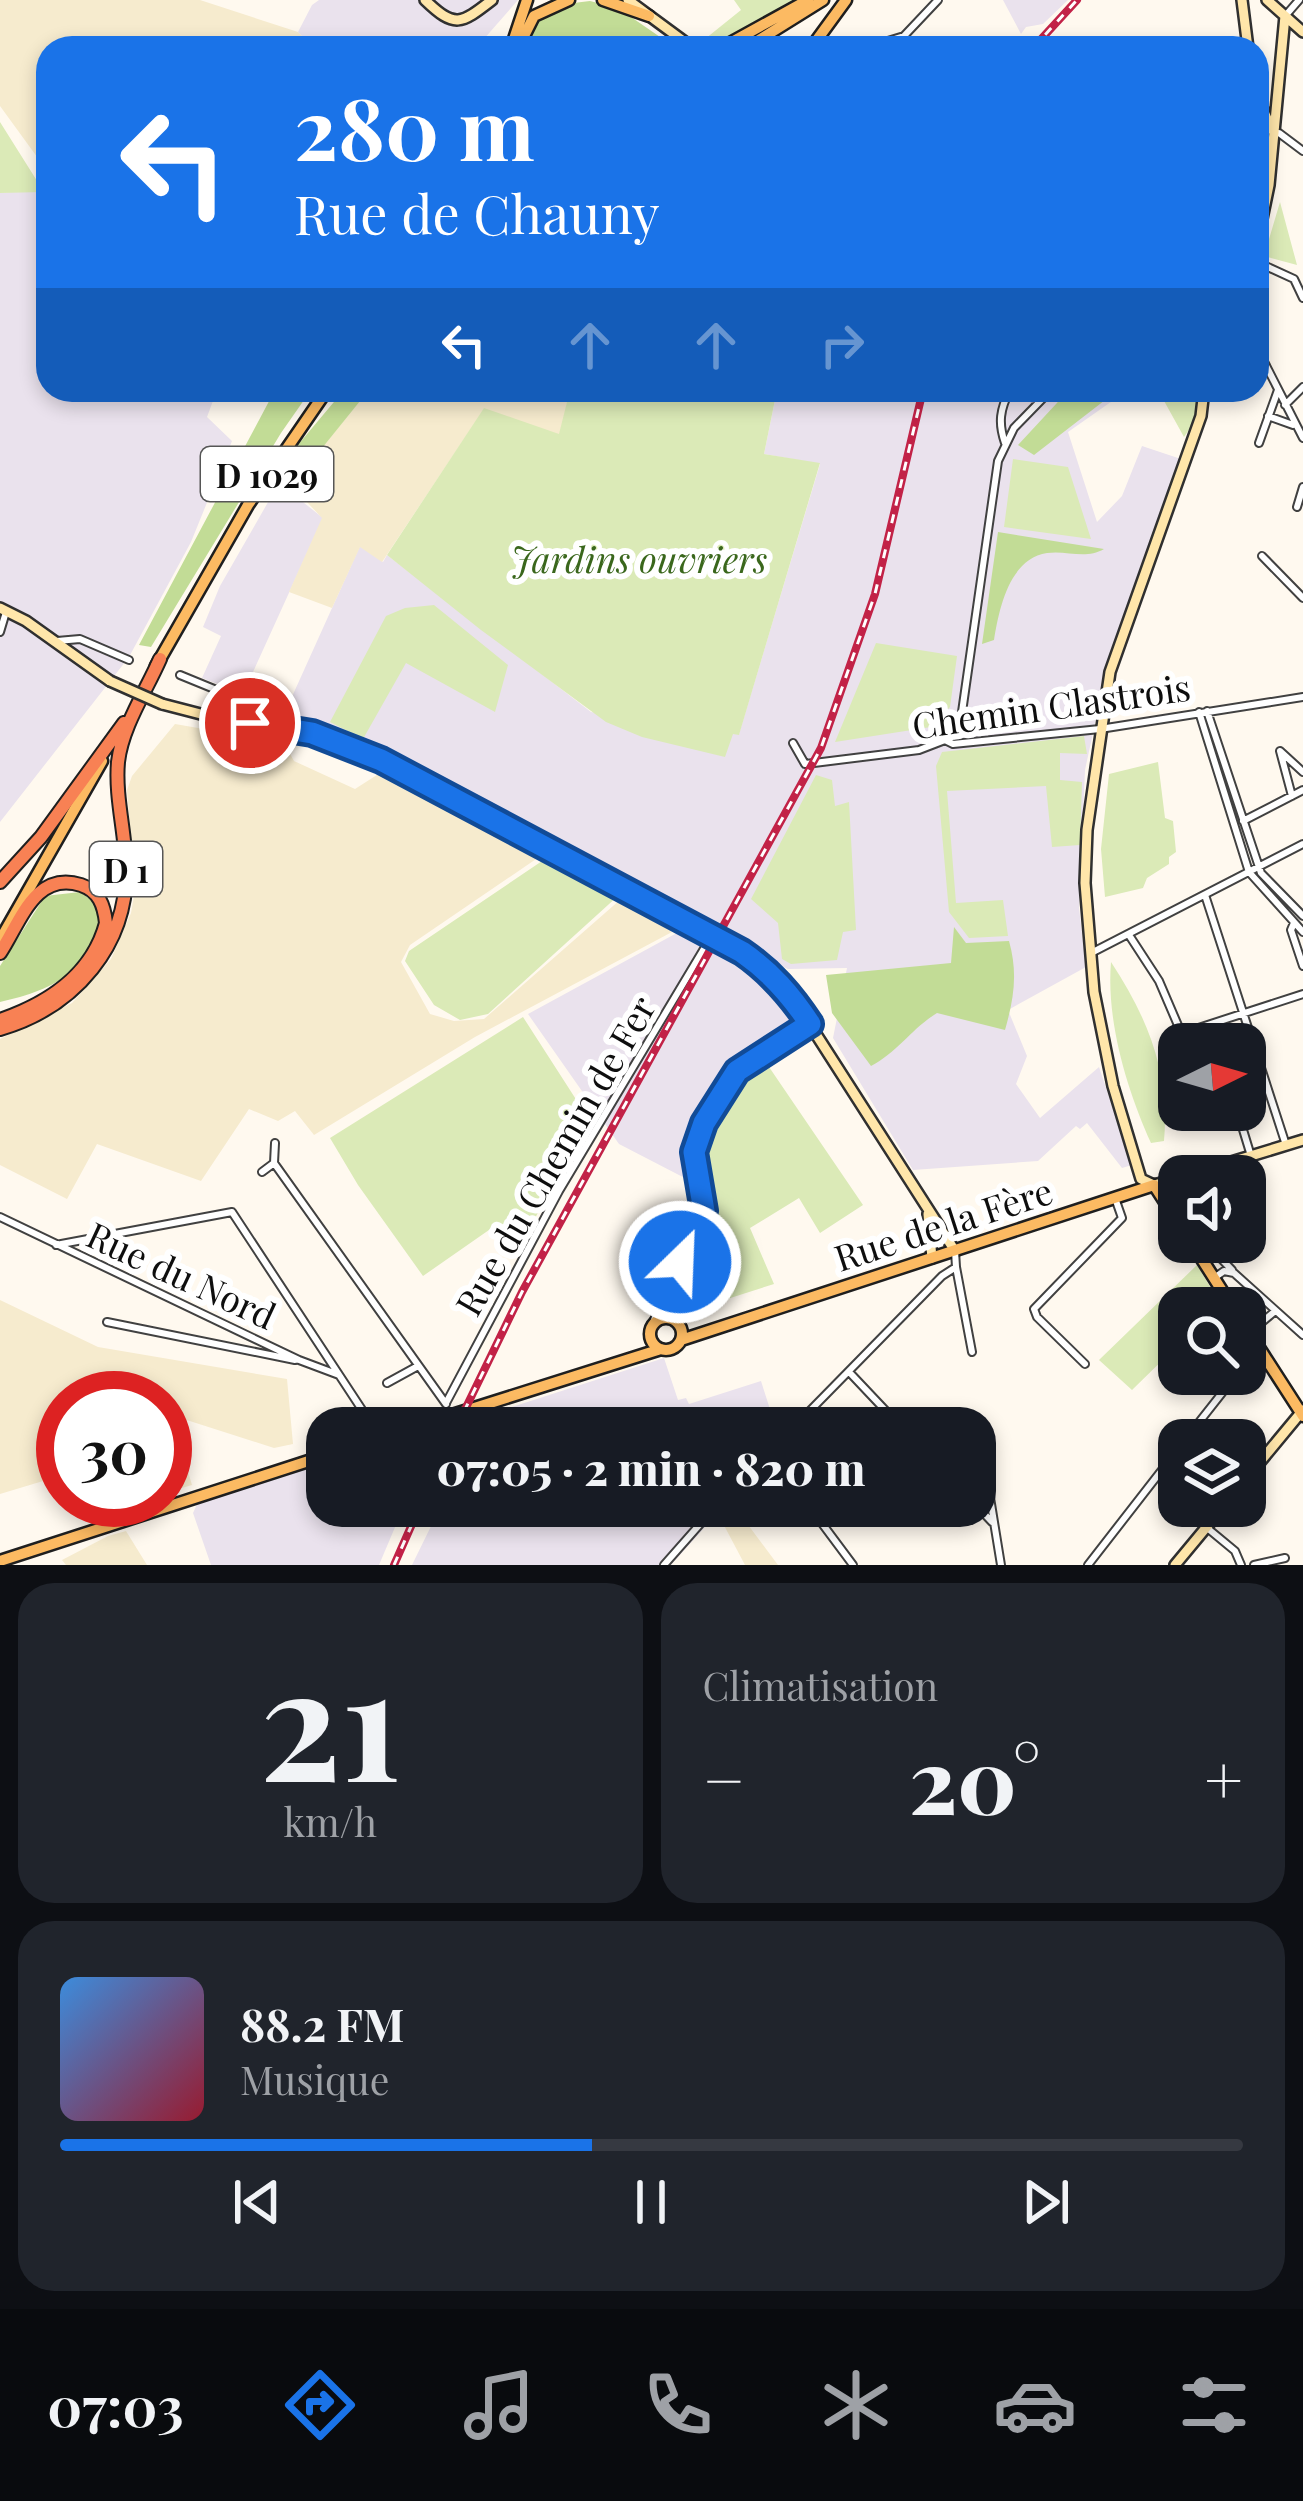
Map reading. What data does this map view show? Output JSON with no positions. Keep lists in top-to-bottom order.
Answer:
{
  "streets": {
    "highway": ["D 1"],
    "main road": ["D 1029", "Rue de la Fère"],
    "street": ["Chemin Clastrois", "Rue du Chemin de Fer", "Rue du Nord"]
  },
  "crossings": [
    ["D 1029", "D 1"]
  ],
  "parks": ["Jardins ouvriers"],
  "north": "right",
  "page": {
    "turn": ["280 m", "Rue de Chauny"],
    "limit": "30",
    "trip": "07:05 · 2 min · 820 m",
    "tile": [
      ["21", "km/h"],
      "Climatisation"
    ],
    "heat": ["−", "20°", "+"],
    "song": ["88.2 FM", "Musique"],
    "tabs": "07:03"
  }
}
